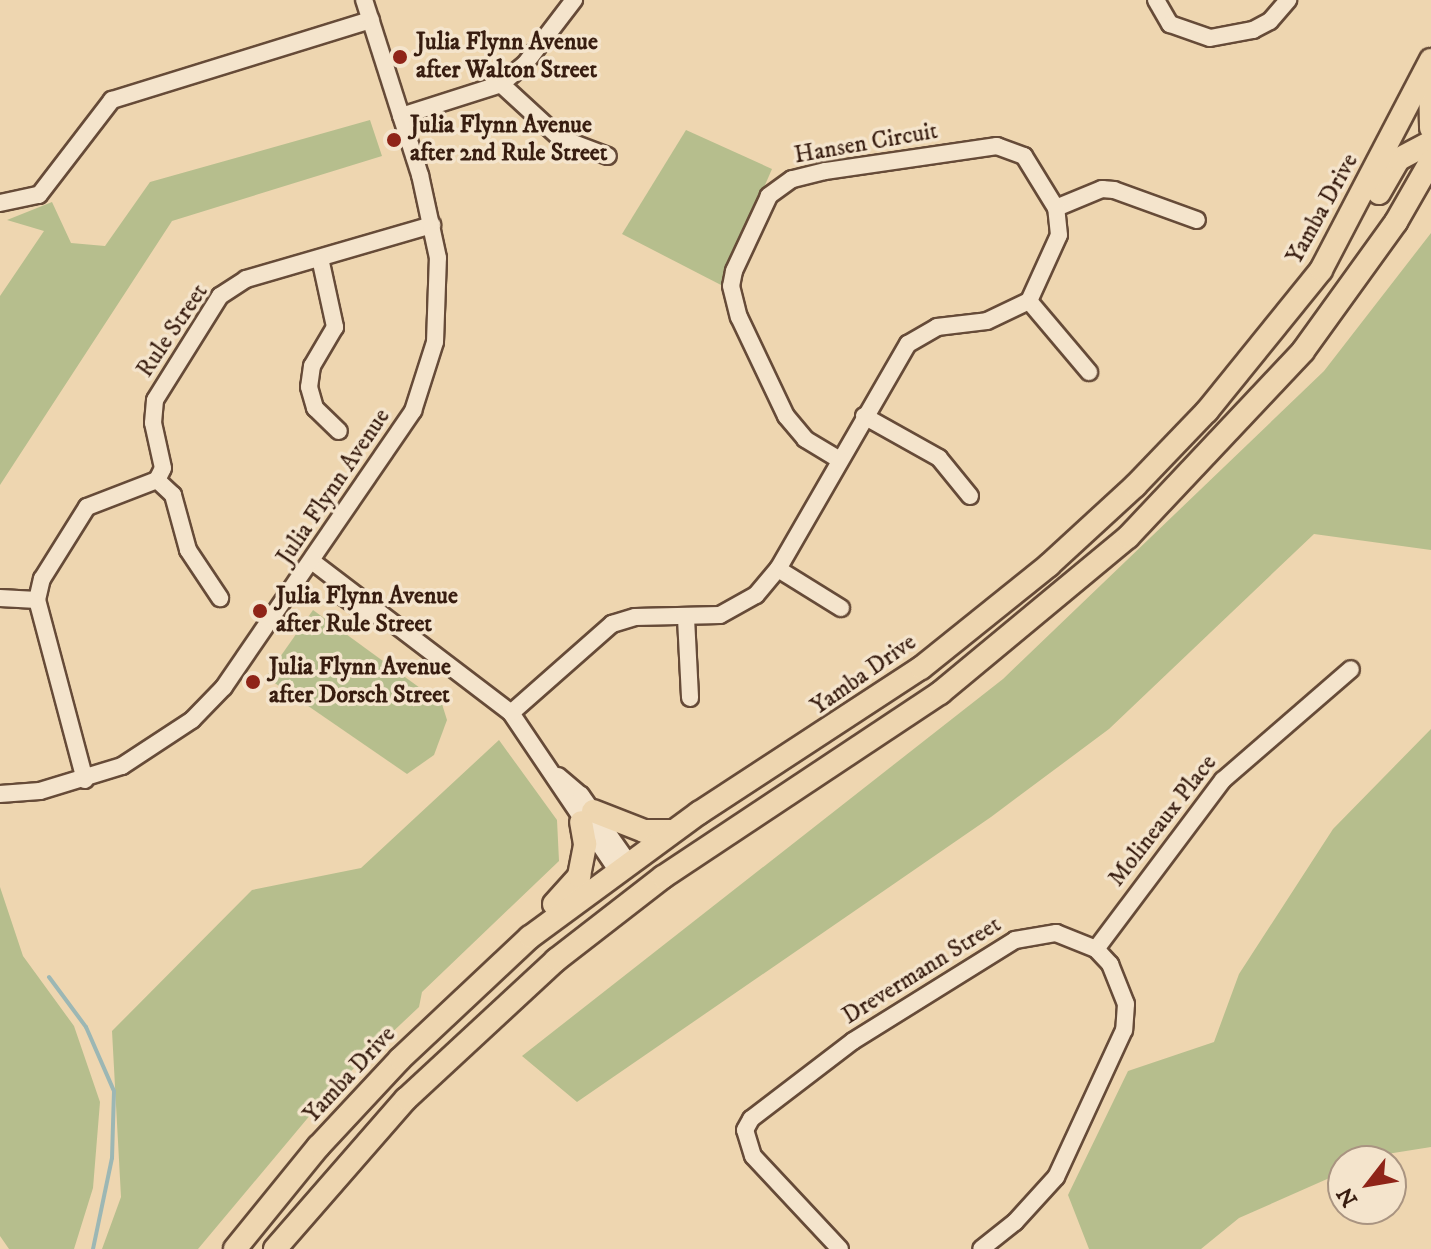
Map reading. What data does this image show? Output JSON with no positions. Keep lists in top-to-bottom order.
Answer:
{
  "streets": {
    "main road": ["Yamba Drive"],
    "street": [
      "Hansen Circuit",
      "Rule Street",
      "Julia Flynn Avenue",
      "Molineaux Place",
      "Drevermann Street"
    ]
  },
  "crossings": [
    ["Rule Street", "Julia Flynn Avenue"],
    ["Molineaux Place", "Drevermann Street"]
  ],
  "places": [
    "Julia Flynn Avenue after Walton Street",
    "Julia Flynn Avenue after 2nd Rule Street",
    "Julia Flynn Avenue after Rule Street",
    "Julia Flynn Avenue after Dorsch Street"
  ],
  "north": "bottom left"
}
